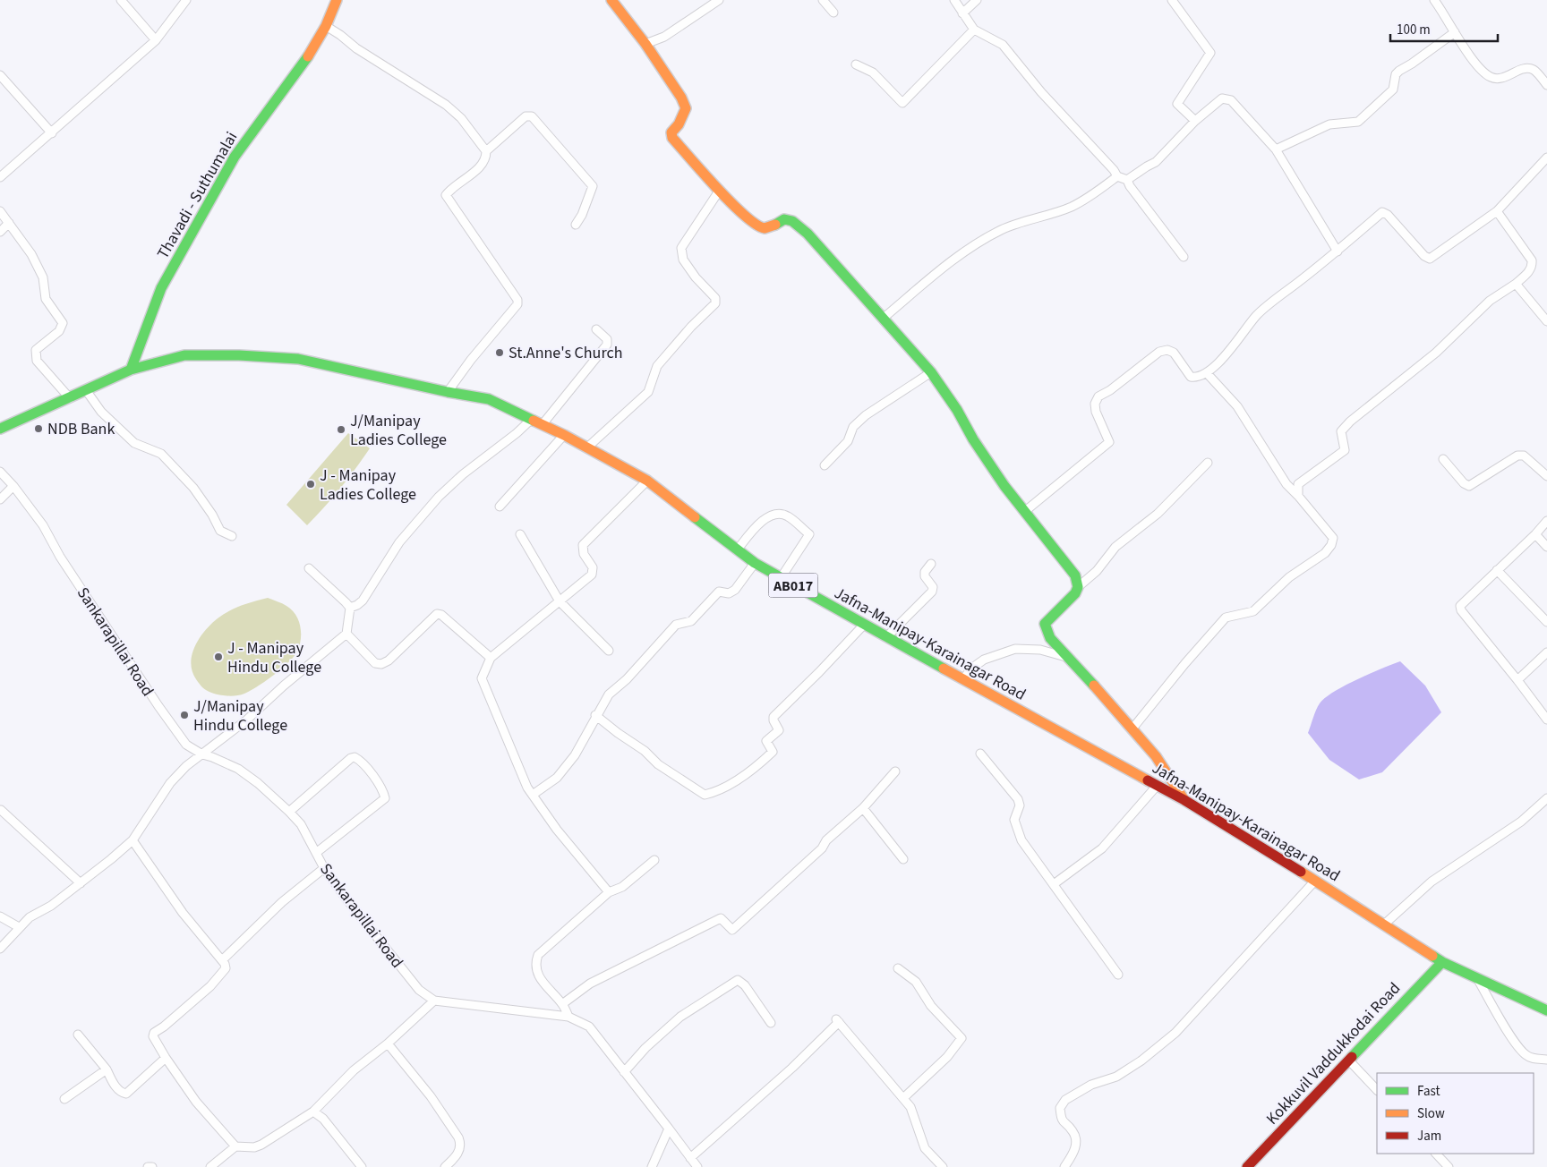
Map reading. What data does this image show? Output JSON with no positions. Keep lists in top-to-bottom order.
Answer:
{
  "streets": {
    "main road": [
      "Thavadi - Suthumalai",
      "AB017",
      "Jafna-Manipay-Karainagar Road",
      "Kokkuvil Vaddukkodai Road"
    ],
    "street": ["Sankarapillai Road"]
  },
  "crossings": [
    ["Thavadi - Suthumalai", "Jafna-Manipay-Karainagar Road"],
    ["Jafna-Manipay-Karainagar Road", "Kokkuvil Vaddukkodai Road"]
  ],
  "places": [
    "St.Anne's Church",
    "NDB Bank",
    "J/Manipay Ladies College",
    "J - Manipay Ladies College",
    "J - Manipay Hindu College",
    "J/Manipay Hindu College"
  ],
  "legend": ["Fast", "Slow", "Jam"],
  "scale_bar": "100 m"
}
